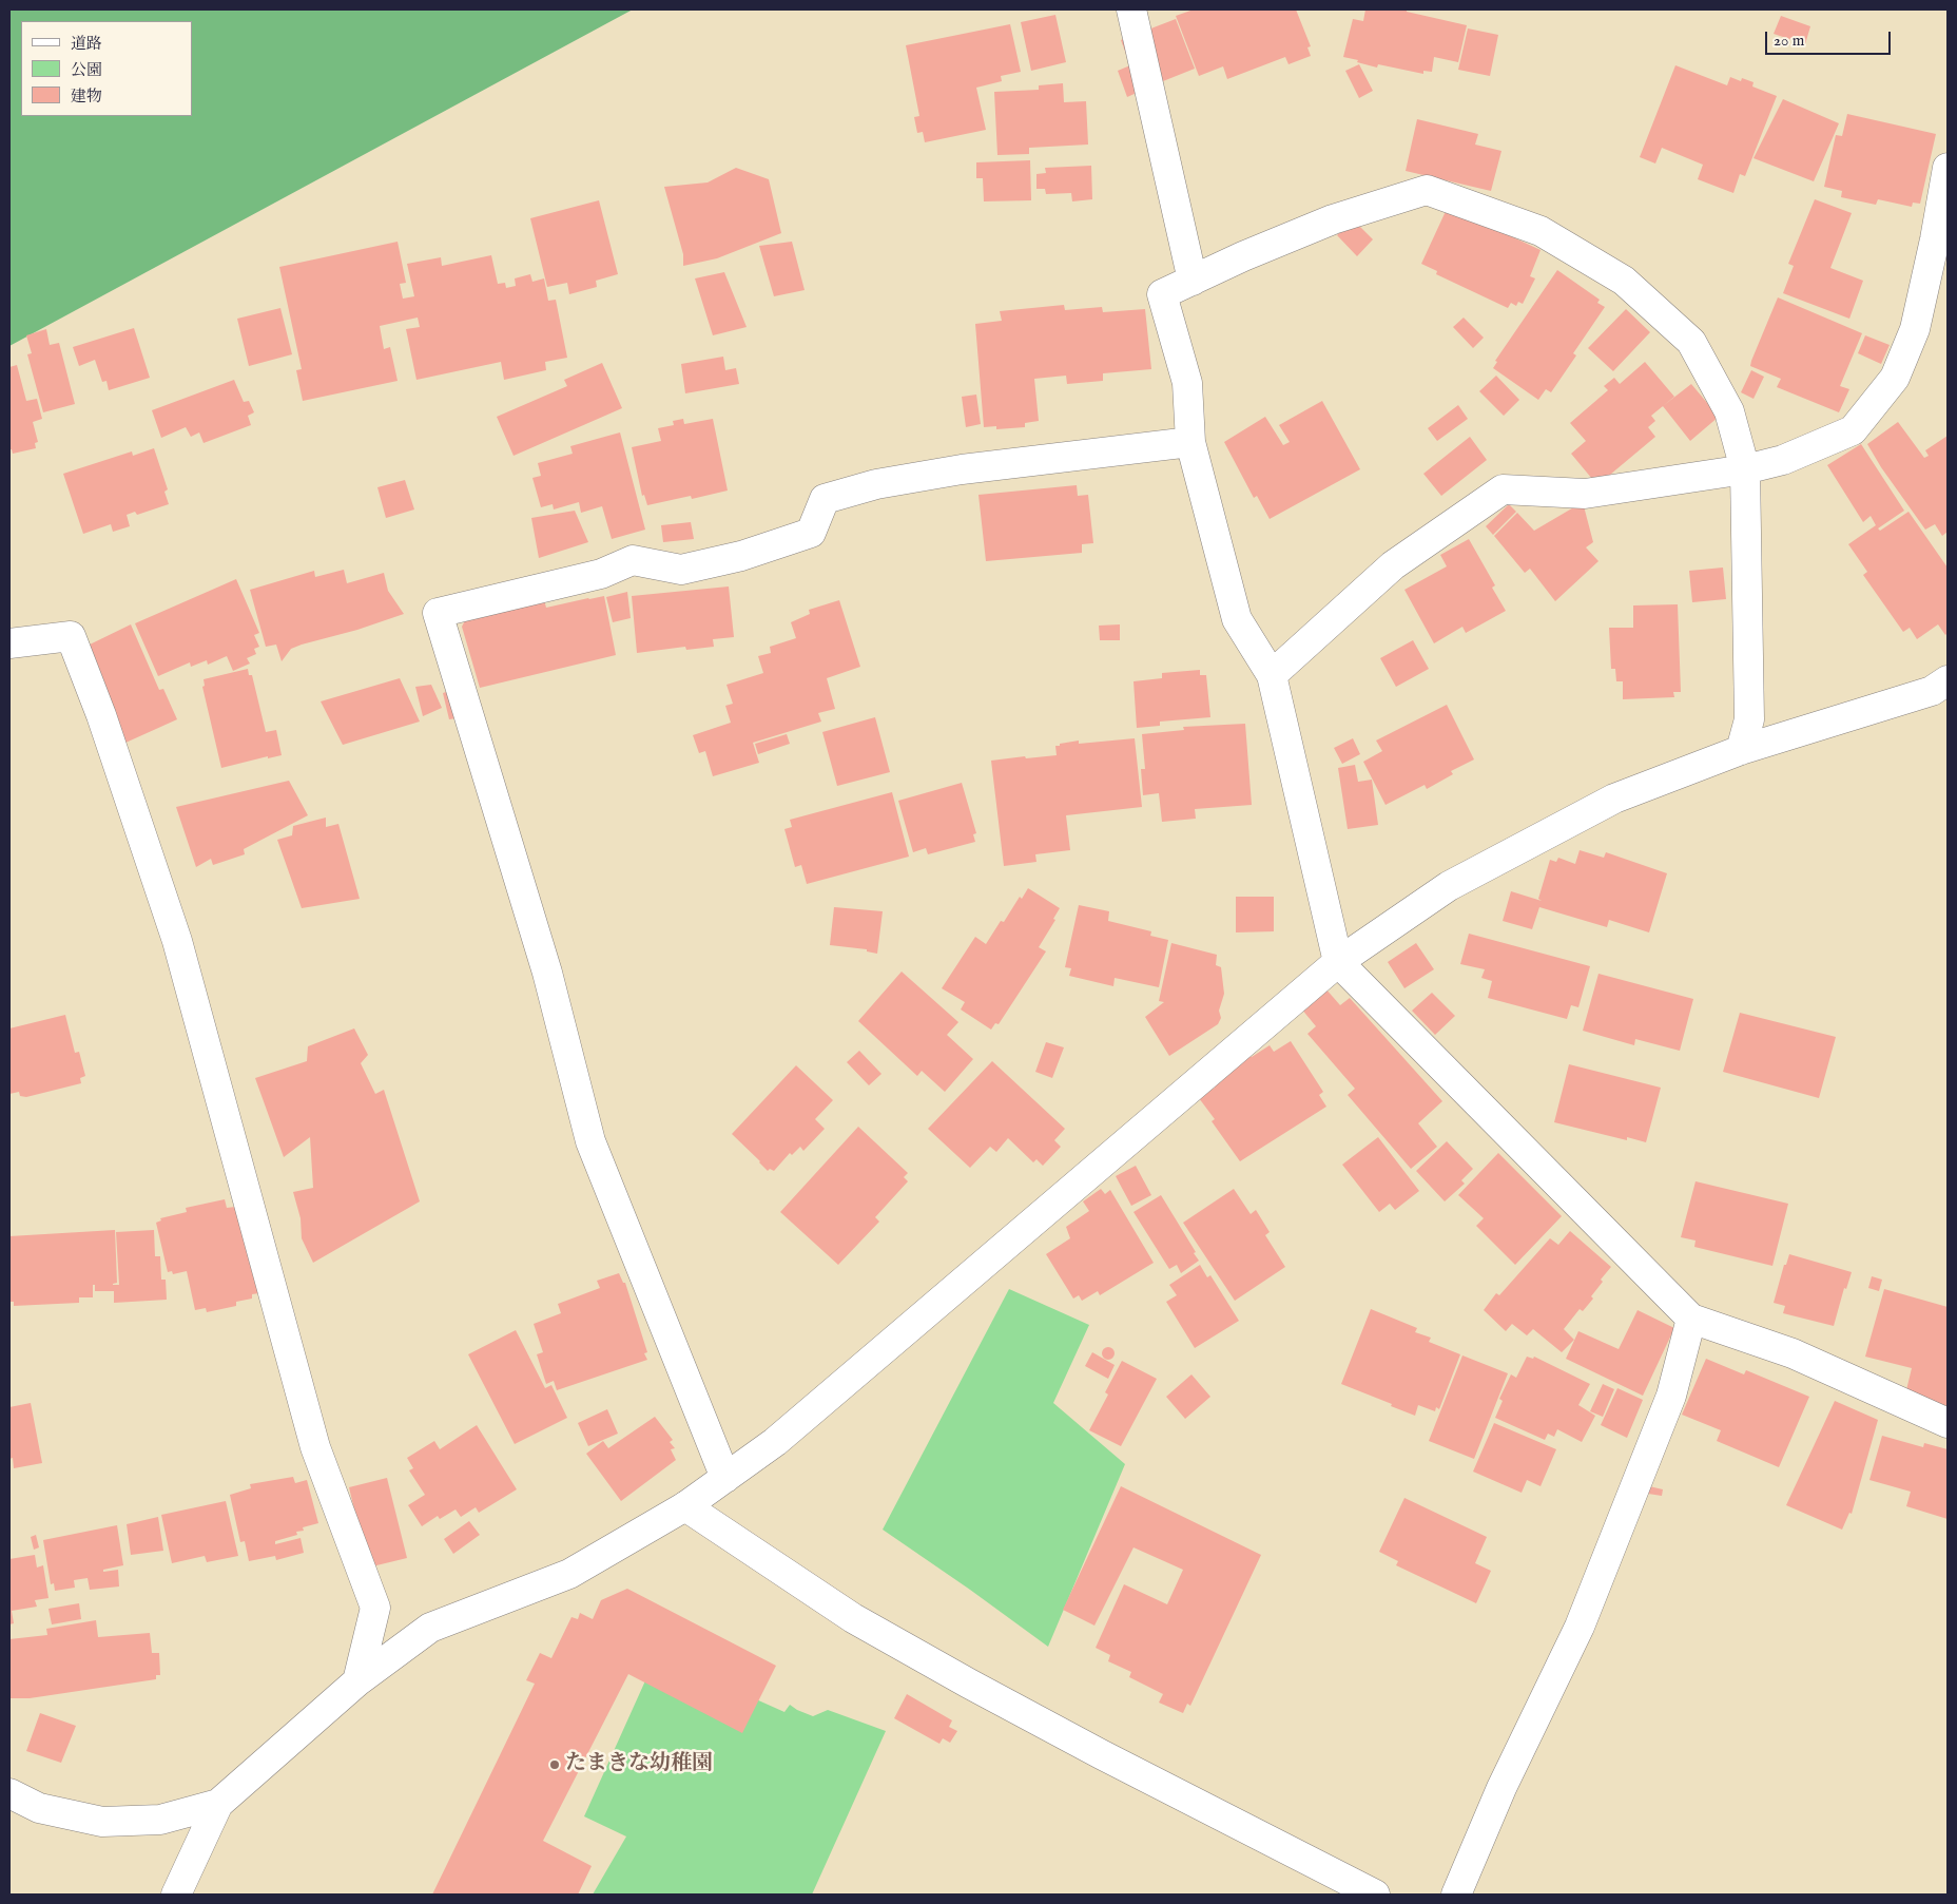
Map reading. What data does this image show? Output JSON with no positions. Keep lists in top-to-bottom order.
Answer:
{
  "places": ["たまきな幼稚園"],
  "legend": ["道路", "公園", "建物"],
  "scale_bar": "20 m"
}
